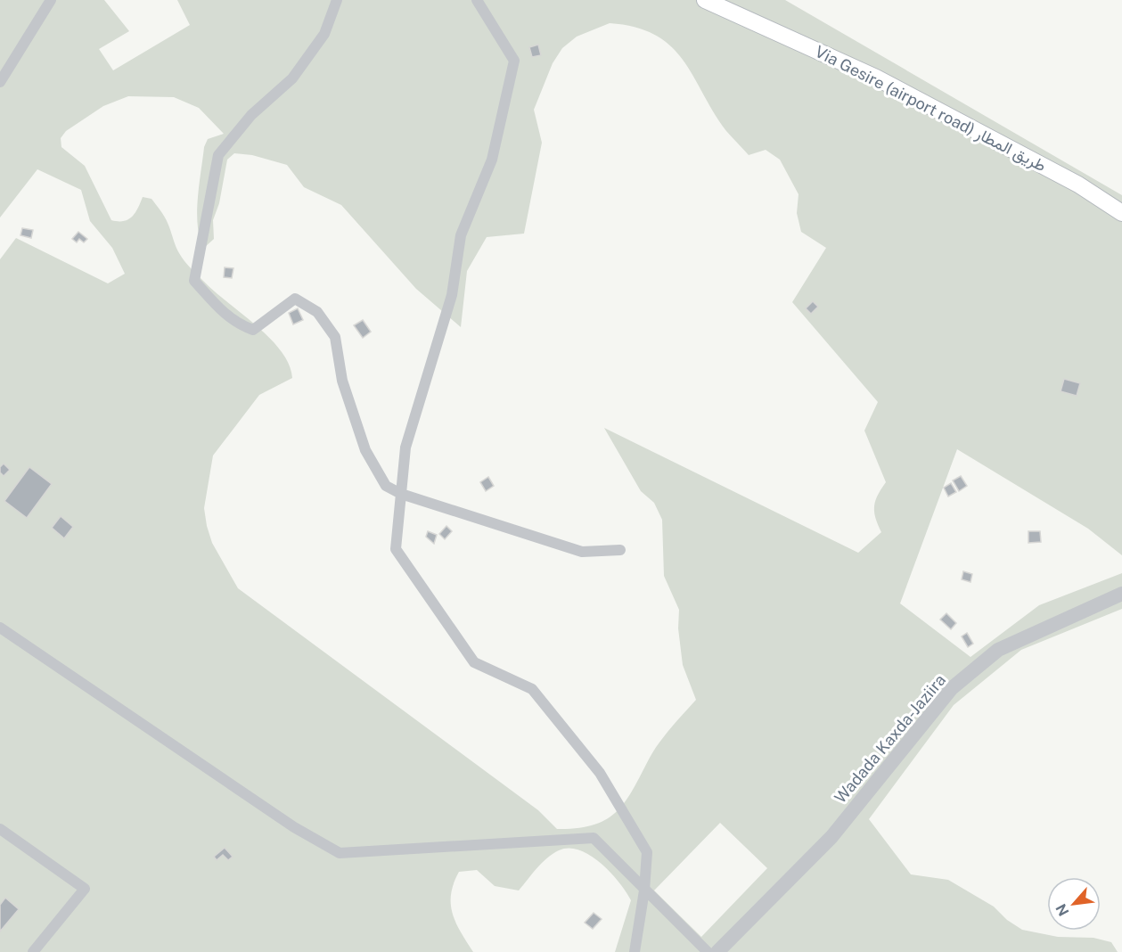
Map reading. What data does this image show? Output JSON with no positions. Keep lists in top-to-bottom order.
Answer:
{
  "streets": {
    "main road": ["Via Gesire (airport road) طريق المطار"],
    "street": ["Wadada Kaxda-Jaziira"]
  },
  "north": "bottom left"
}
